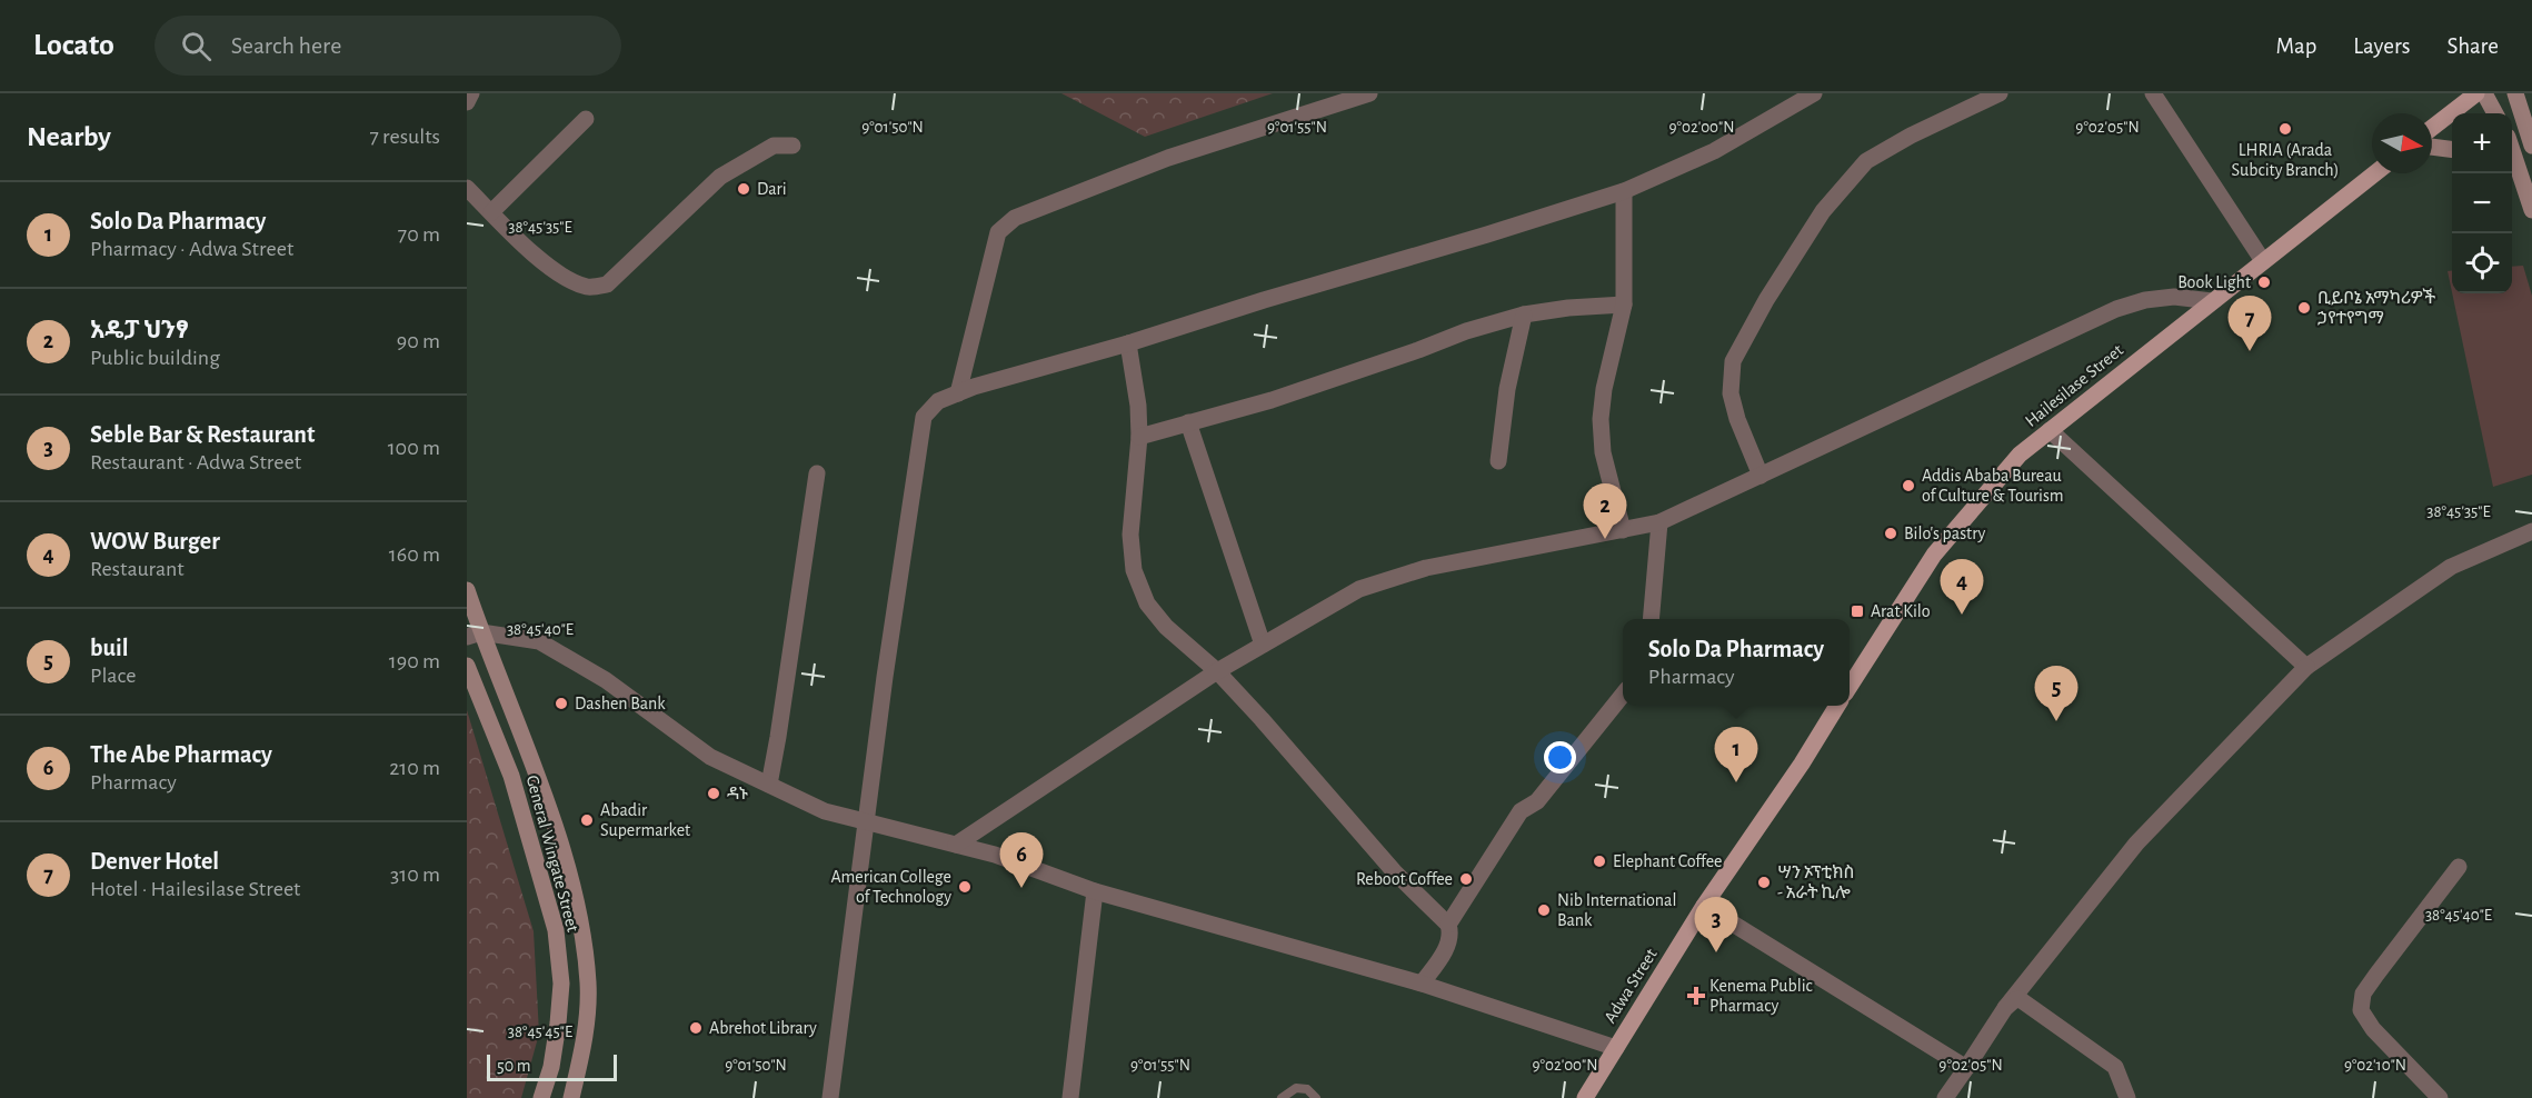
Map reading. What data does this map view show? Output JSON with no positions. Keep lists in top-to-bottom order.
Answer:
{
  "streets": {
    "main road": ["Hailesilase Street", "General Wingate Street", "Adwa Street"]
  },
  "places": {
    "other": [
      "LHRIA (Arada Subcity Branch)",
      "Dari",
      "Book Light",
      "ቢይቦኔ አማካሪዎች ኃየተየግማ",
      "Addis Ababa Bureau of Culture & Tourism",
      "Bilo's pastry",
      "Dashen Bank",
      "ዳኑ",
      "Abadir Supermarket",
      "Elephant Coffee",
      "Reboot Coffee",
      "ሣን ኦፕቲክስ - አራት ኪሎ",
      "American College of Technology",
      "Nib International Bank",
      "Abrehot Library"
    ],
    "transit": ["Arat Kilo"],
    "health": ["Kenema Public Pharmacy"]
  },
  "scale_bar": "50 m",
  "north": "right",
  "page": {
    "header": "Locato",
    "search": "Search here",
    "nav": ["Map", "Layers", "Share"],
    "heading": ["Nearby", "7 results"],
    "map_buttons": ["+", "−"],
    "list": [
      {
        "mark": "1",
        "name": "Solo Da Pharmacy",
        "note": "Pharmacy · Adwa Street",
        "value": "70 m"
      },
      {
        "mark": "2",
        "name": "አዴፓ ህንፃ",
        "note": "Public building",
        "value": "90 m"
      },
      {
        "mark": "3",
        "name": "Seble Bar & Restaurant",
        "note": "Restaurant · Adwa Street",
        "value": "100 m"
      },
      {
        "mark": "4",
        "name": "WOW Burger",
        "note": "Restaurant",
        "value": "160 m"
      },
      {
        "mark": "5",
        "name": "buil",
        "note": "Place",
        "value": "190 m"
      },
      {
        "mark": "6",
        "name": "The Abe Pharmacy",
        "note": "Pharmacy",
        "value": "210 m"
      },
      {
        "mark": "7",
        "name": "Denver Hotel",
        "note": "Hotel · Hailesilase Street",
        "value": "310 m"
      }
    ],
    "pins": [
      "7",
      "2",
      "4",
      "5",
      "1",
      "6",
      "3"
    ],
    "popup": ["Solo Da Pharmacy", "Pharmacy"],
    "scale": "50 m"
  },
  "coordinates": [
    "9°01'50\"N",
    "9°01'55\"N",
    "9°02'00\"N",
    "9°02'05\"N",
    "38°45'35\"E",
    "38°45'40\"E",
    "38°45'45\"E",
    "9°02'10\"N"
  ]
}
